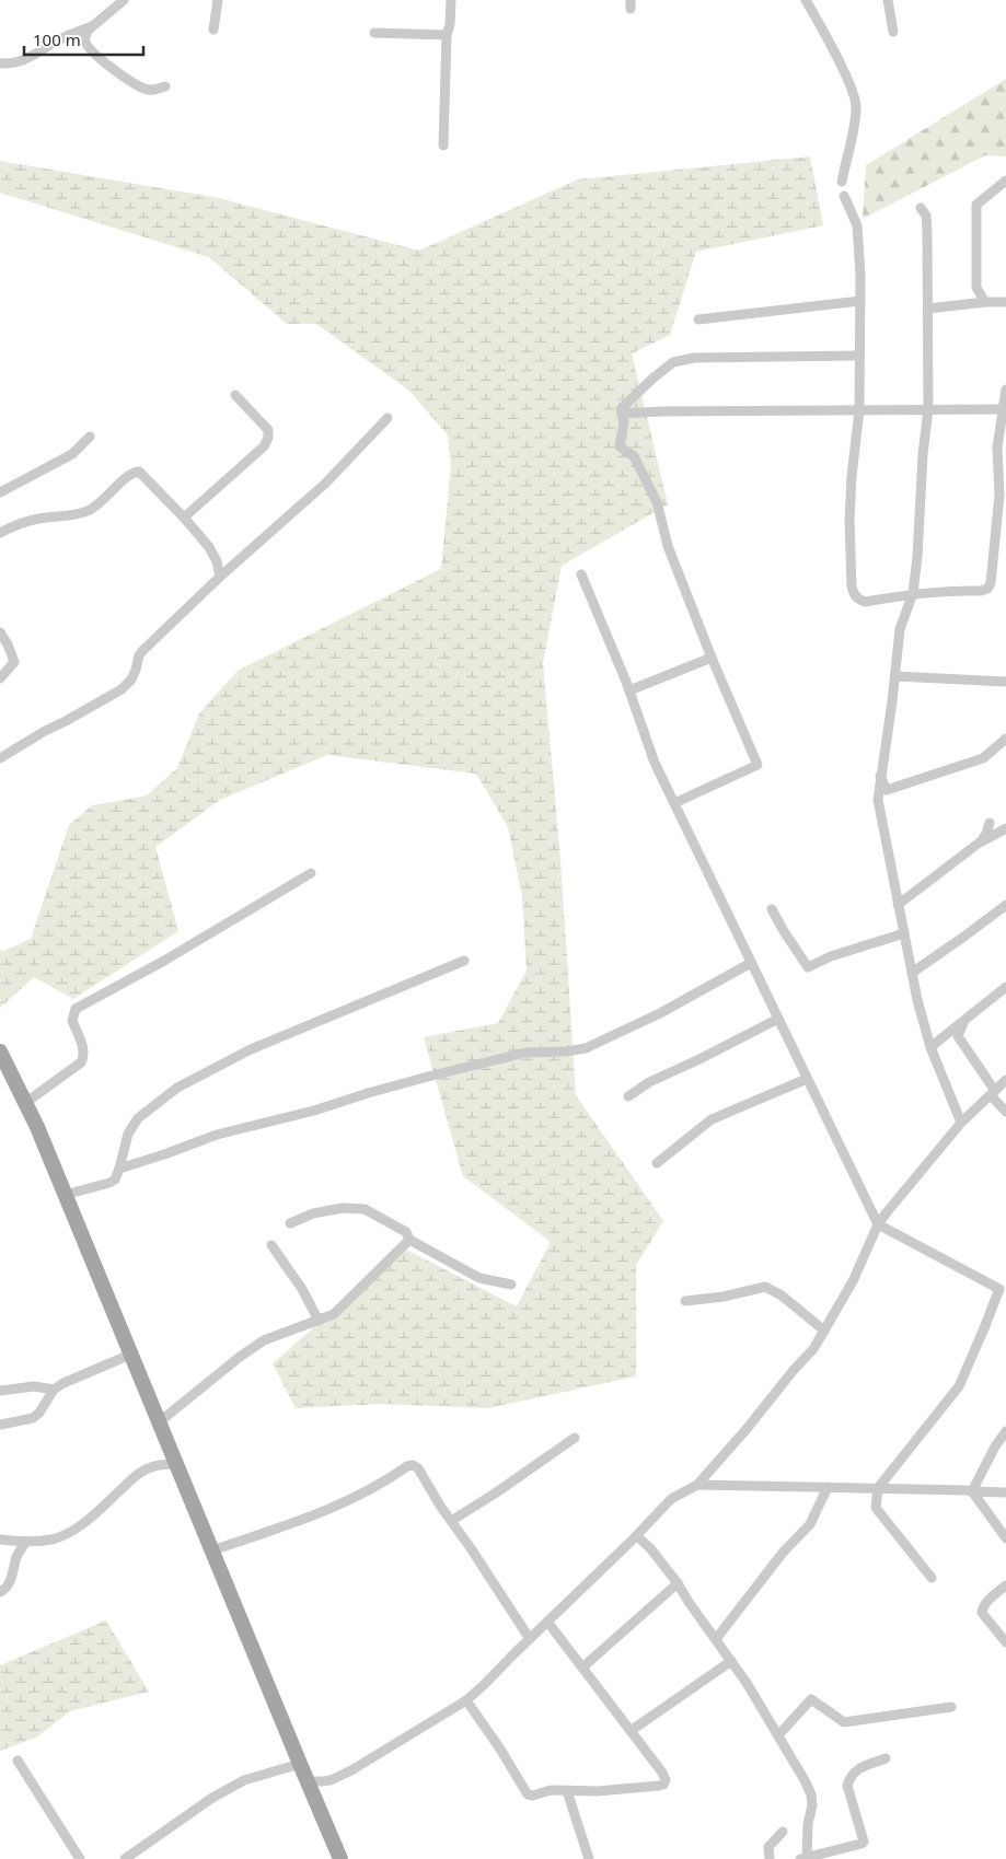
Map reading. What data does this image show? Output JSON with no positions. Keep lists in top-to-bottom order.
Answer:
{
  "scale_bar": "100 m"
}
